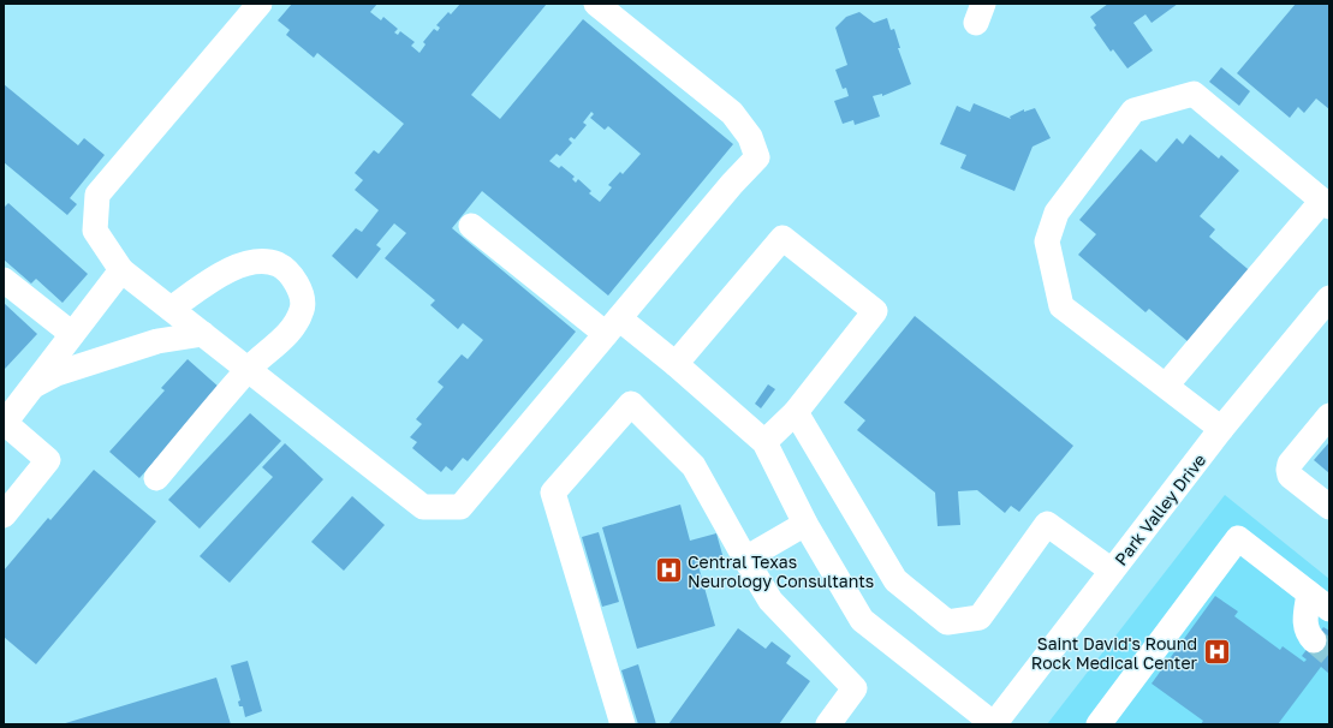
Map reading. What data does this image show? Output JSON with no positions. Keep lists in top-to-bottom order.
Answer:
{
  "streets": {
    "street": ["Park Valley Drive"]
  },
  "places": {
    "hospital": ["Central Texas Neurology Consultants", "Saint David's Round Rock Medical Center"]
  }
}
